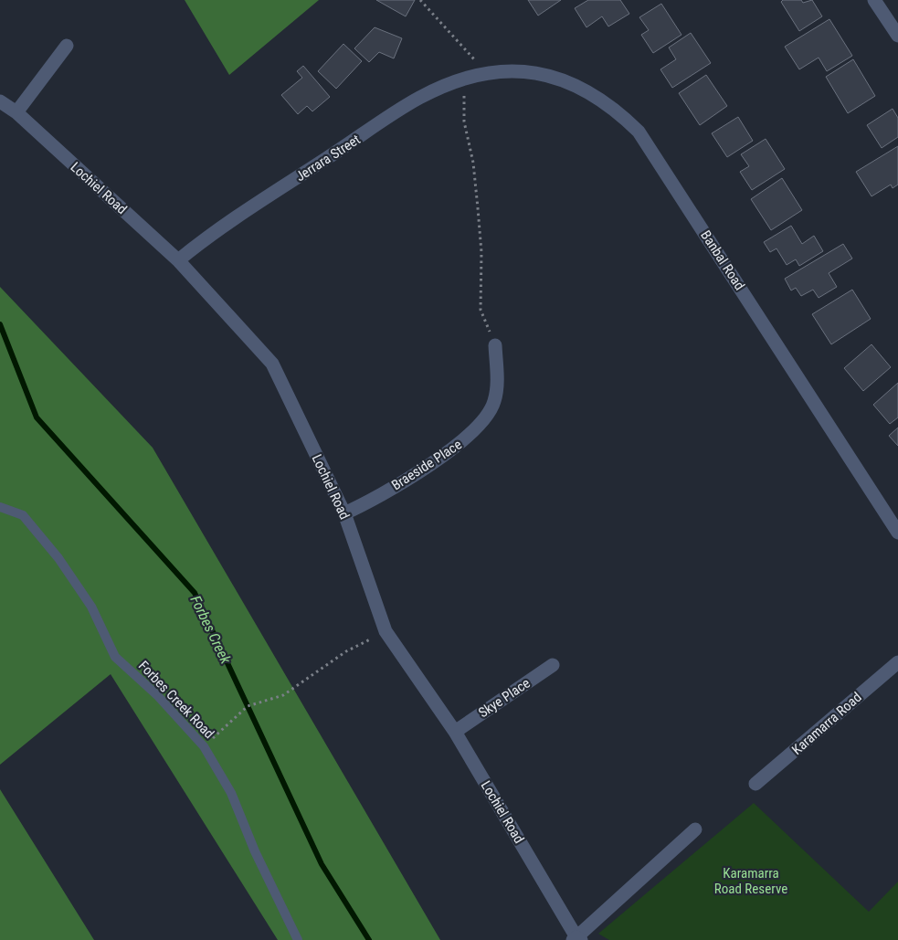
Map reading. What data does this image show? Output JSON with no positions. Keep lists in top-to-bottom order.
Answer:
{
  "streets": {
    "street": [
      "Jerrara Street",
      "Lochiel Road",
      "Banbal Road",
      "Braeside Place",
      "Skye Place",
      "Karamarra Road"
    ],
    "lane": ["Forbes Creek Road"]
  },
  "crossings": [
    ["Jerrara Street", "Lochiel Road"],
    ["Jerrara Street", "Banbal Road"],
    ["Lochiel Road", "Braeside Place"],
    ["Lochiel Road", "Skye Place"]
  ],
  "water": ["Forbes Creek"],
  "parks": ["Karamarra Road Reserve"]
}
